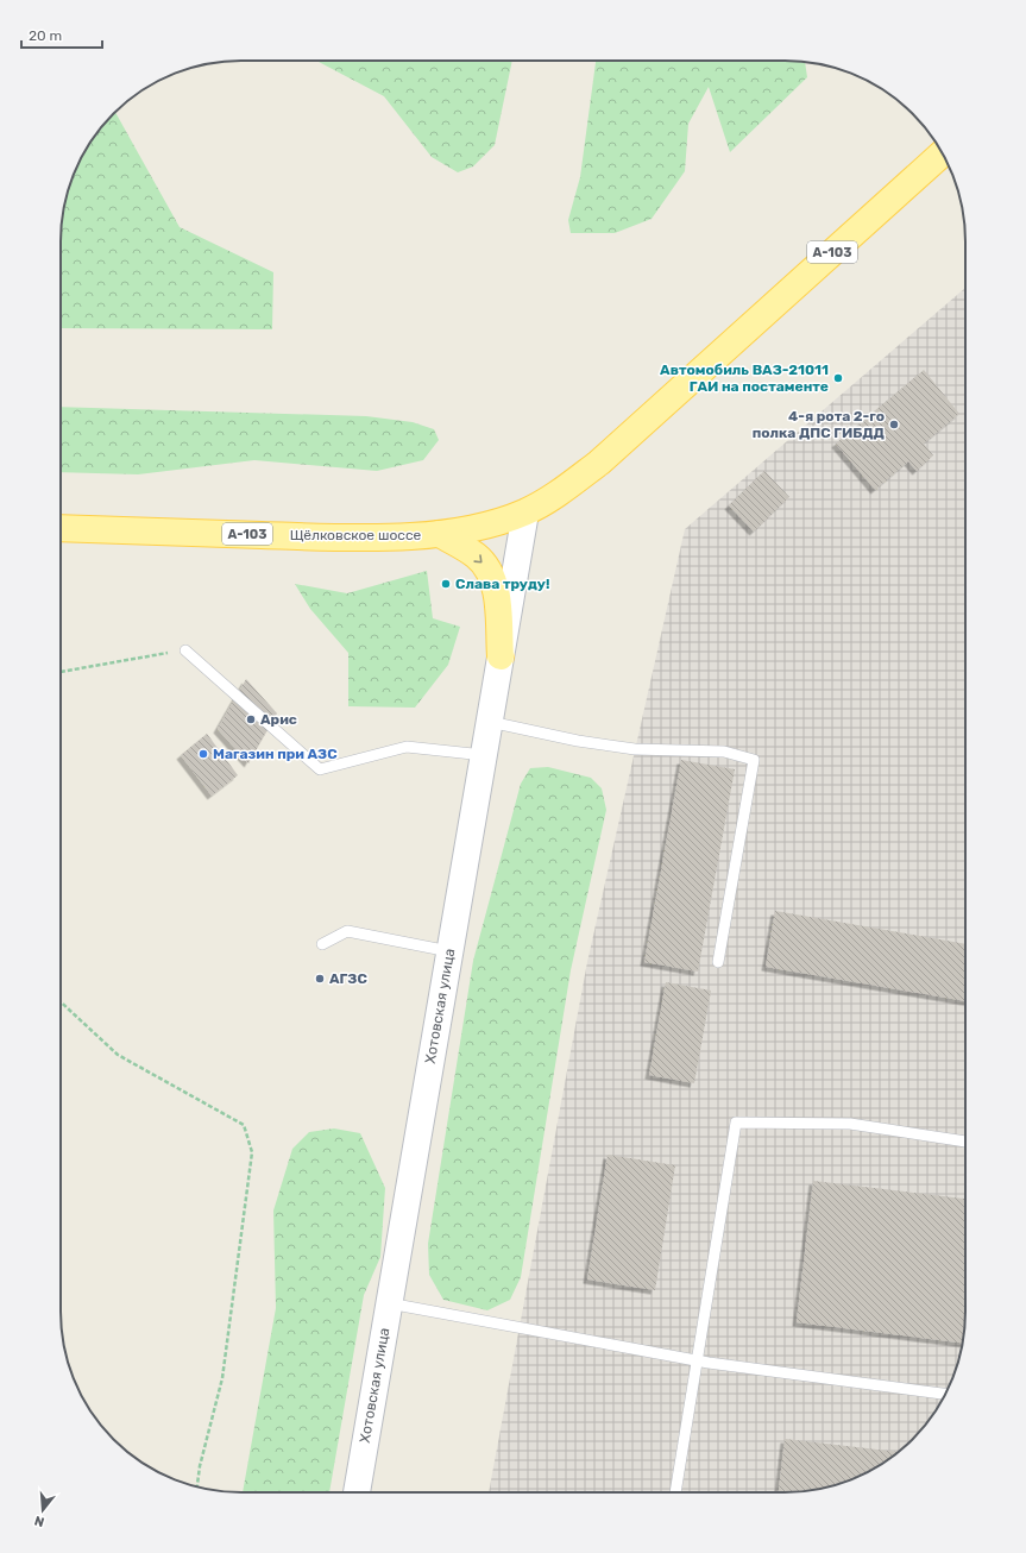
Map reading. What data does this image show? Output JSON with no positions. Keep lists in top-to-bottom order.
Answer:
{
  "streets": {
    "main road": ["А-103", "Щёлковское шоссе"],
    "street": ["Хотовская улица"]
  },
  "crossings": [
    ["Щёлковское шоссе", "Хотовская улица"]
  ],
  "places": [
    "Автомобиль ВАЗ-21011 ГАИ на постаменте",
    "4-я рота 2-го полка ДПС ГИБДД",
    "Слава труду!",
    "Арис",
    "Магазин при АЗС",
    "АГЗС"
  ],
  "scale_bar": "20 m",
  "north": "bottom"
}
